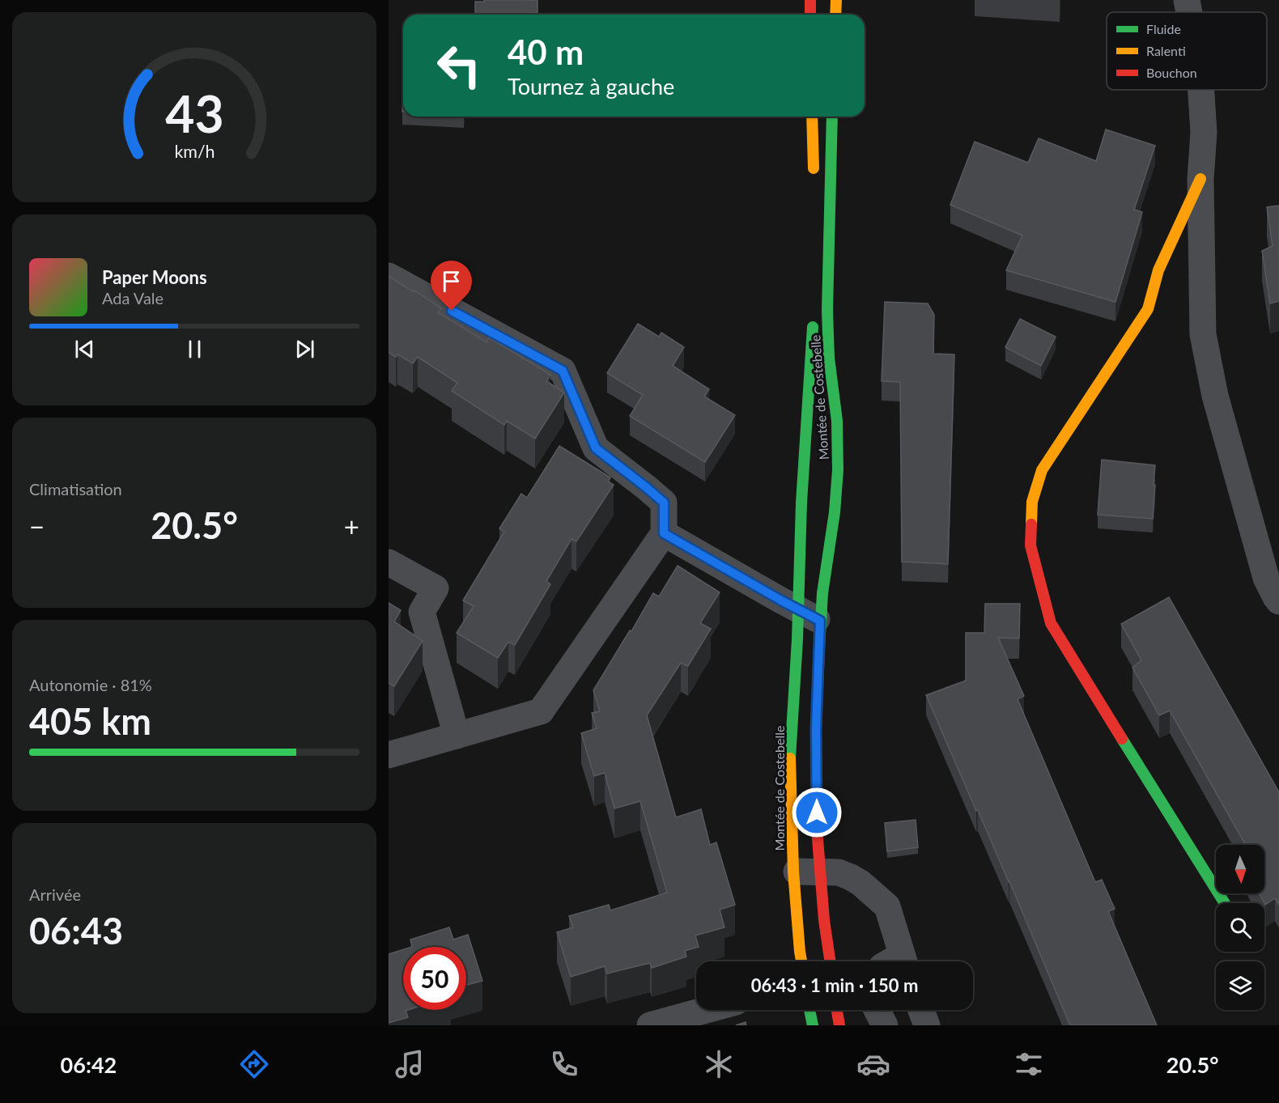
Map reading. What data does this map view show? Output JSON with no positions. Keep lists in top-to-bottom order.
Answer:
{
  "streets": {
    "main road": ["Montée de Costebelle"]
  },
  "legend": ["Fluide", "Ralenti", "Bouchon"],
  "north": "bottom",
  "page": {
    "turn": ["40 m", "Tournez à gauche"],
    "song": ["Paper Moons", "Ada Vale"],
    "tile": [
      "Climatisation",
      ["Autonomie · 81%", "405 km"],
      ["Arrivée", "06:43"]
    ],
    "heat": ["−", "20.5°", "+"],
    "limit": "50",
    "trip": "06:43 · 1 min · 150 m",
    "tabs": ["06:42", "20.5°"],
    "gauge": ["43", "km/h"]
  }
}
